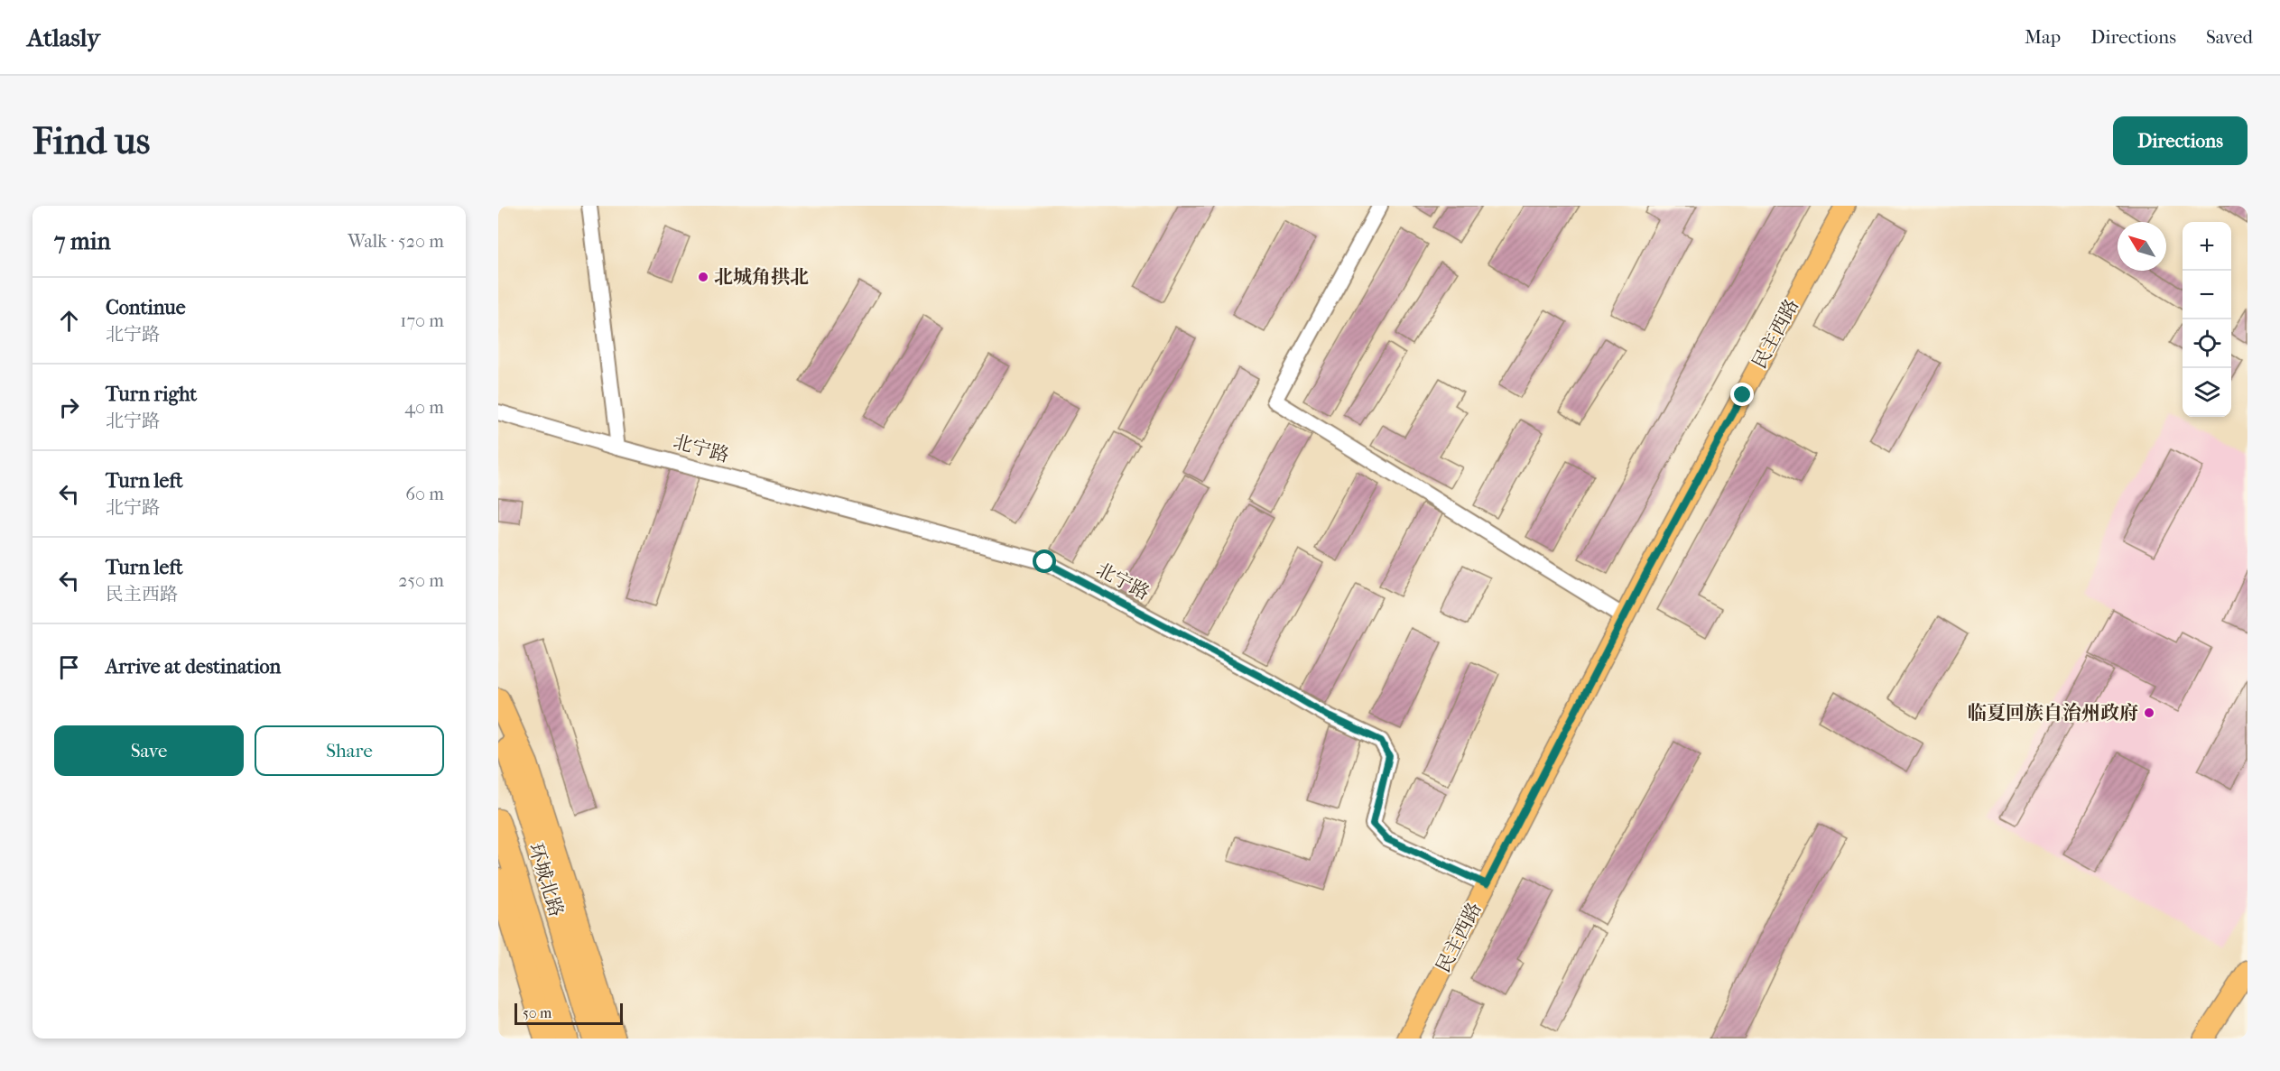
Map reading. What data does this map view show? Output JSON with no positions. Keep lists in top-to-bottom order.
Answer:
{
  "streets": {
    "highway": ["环城北路"],
    "main road": ["民主西路"],
    "street": ["北宁路"]
  },
  "crossings": [
    ["民主西路", "北宁路"]
  ],
  "places": ["北城角拱北", "临夏回族自治州政府"],
  "scale_bar": "50 m",
  "north": "top left",
  "page": {
    "header": "Atlasly",
    "nav": ["Map", "Directions", "Saved"],
    "buttons": [
      "Directions",
      ["Save", "Share"]
    ],
    "title": "Find us",
    "heading": ["7 min", "Walk · 520 m"],
    "map_buttons": ["+", "−"],
    "list": [
      ["Continue", "北宁路", "170 m"],
      ["Turn right", "北宁路", "40 m"],
      ["Turn left", "北宁路", "60 m"],
      ["Turn left", "民主西路", "250 m"],
      "Arrive at destination"
    ],
    "scale": "50 m"
  }
}
